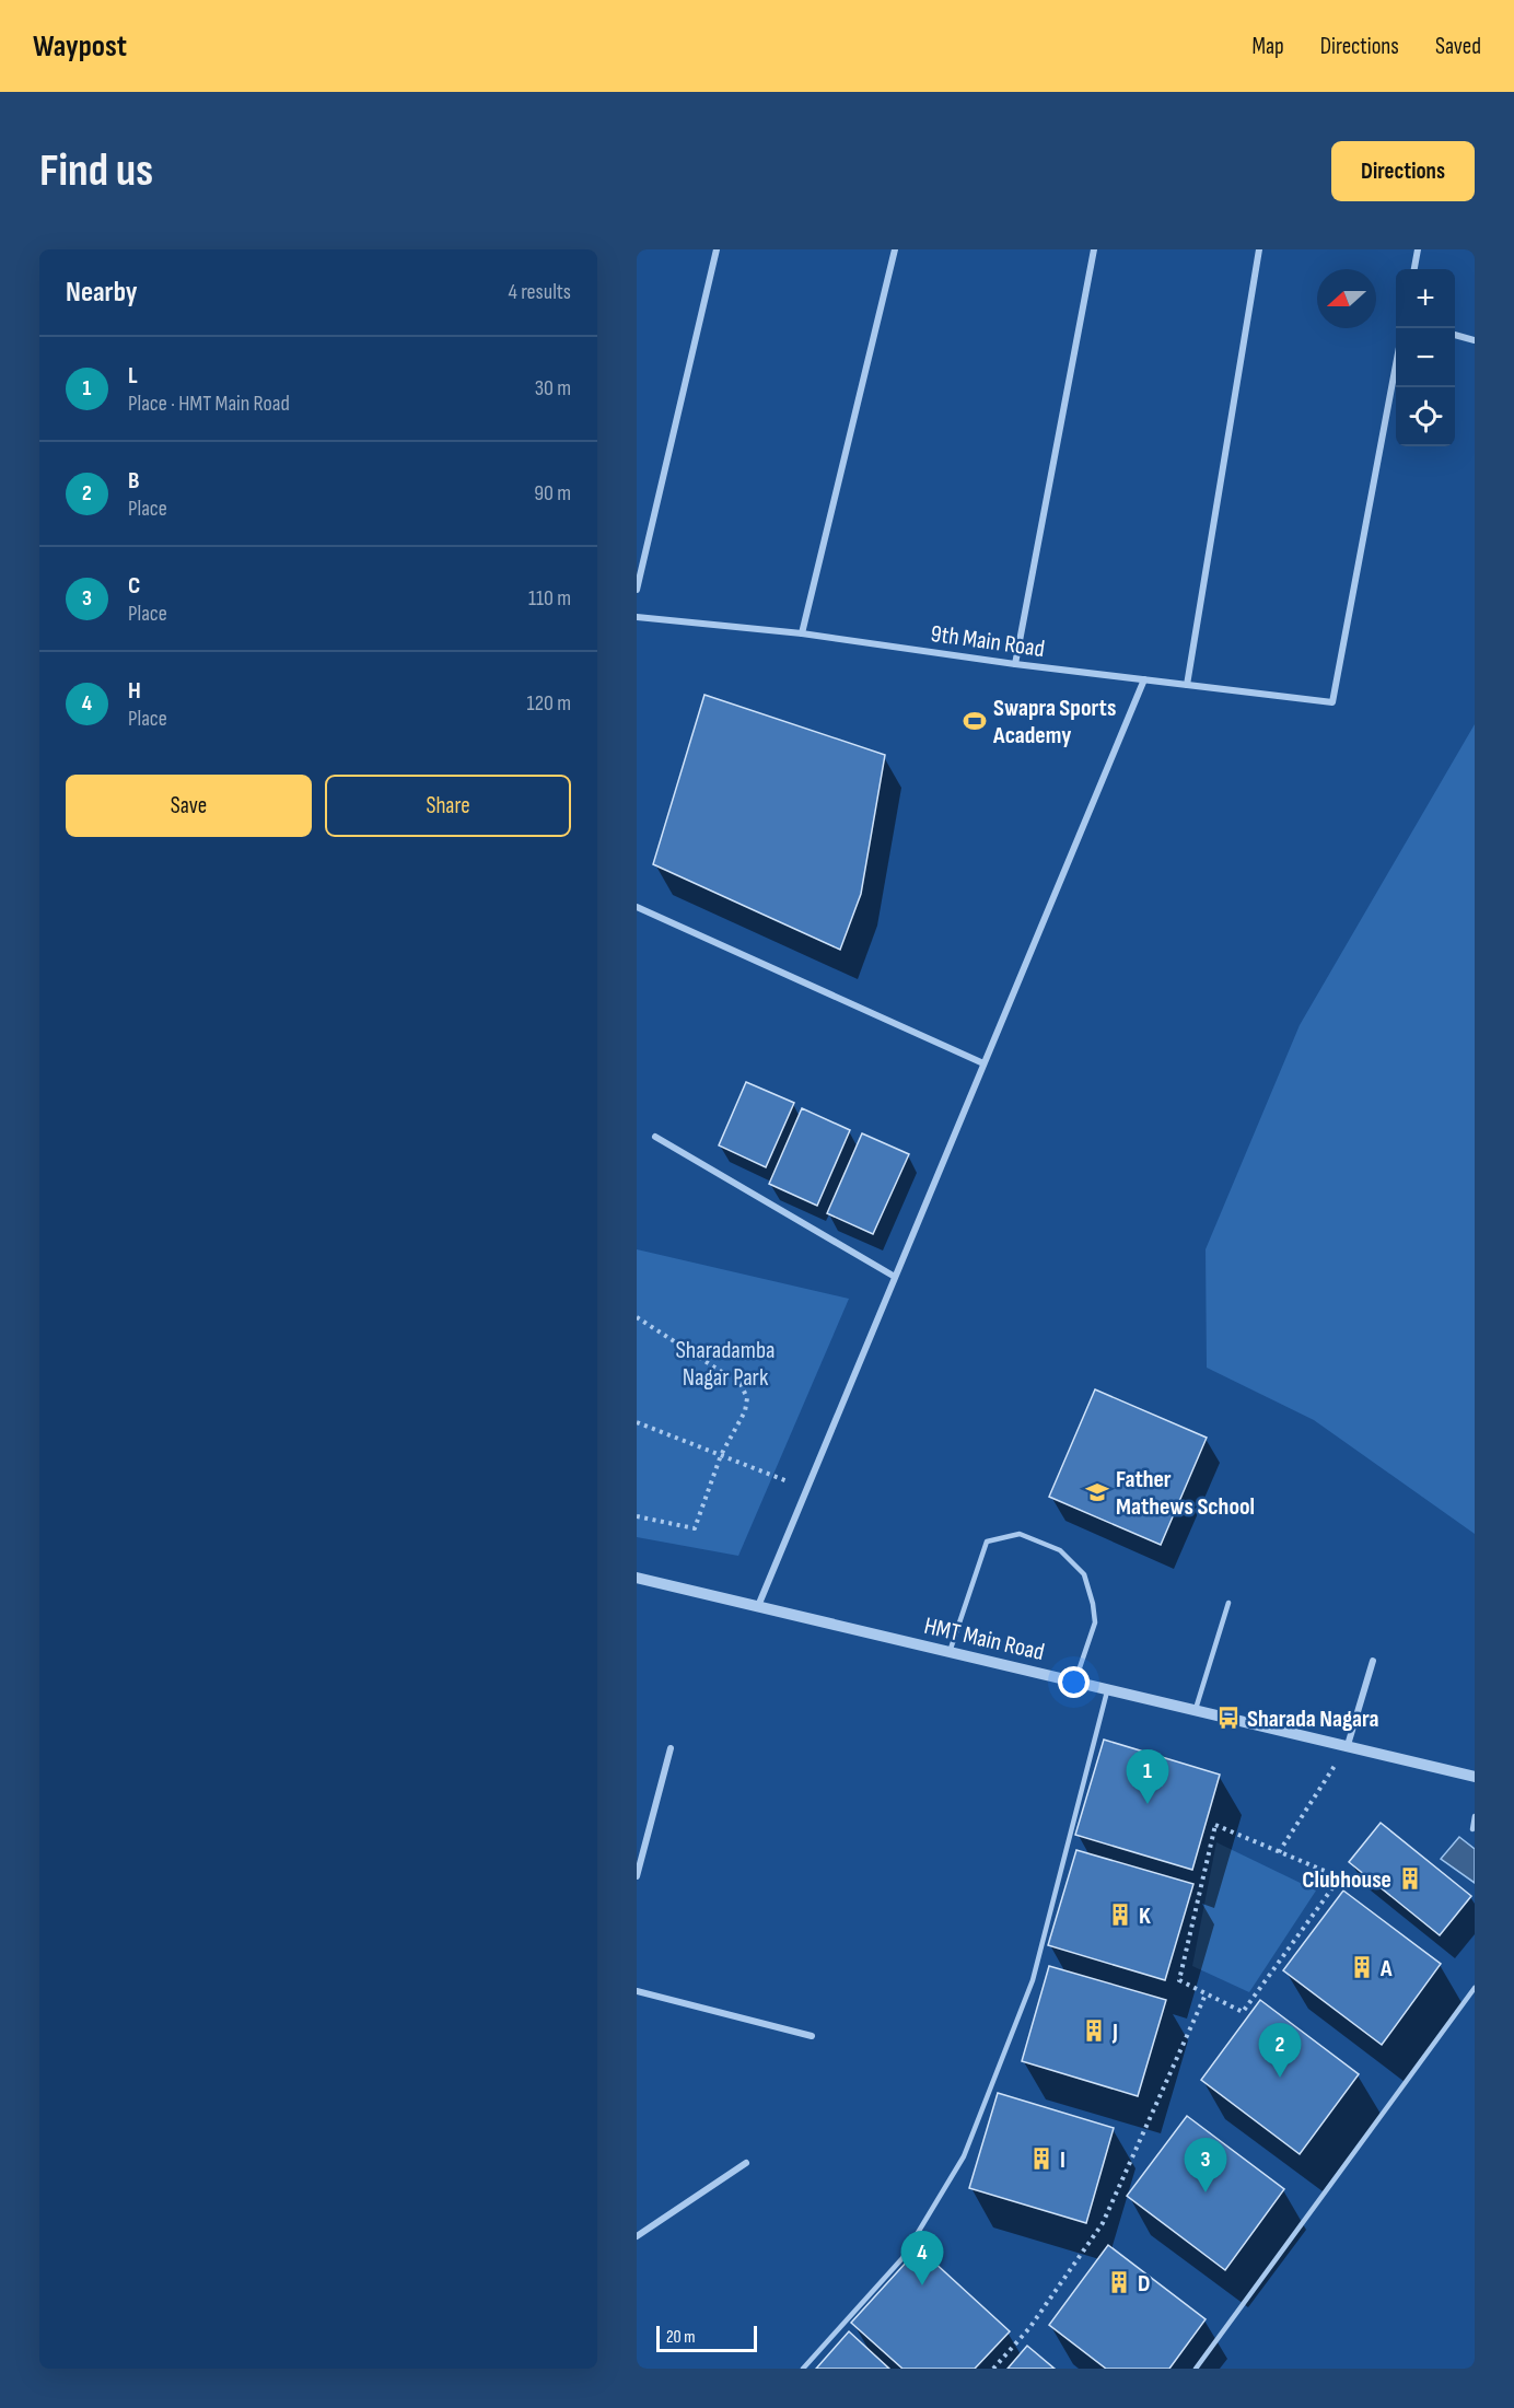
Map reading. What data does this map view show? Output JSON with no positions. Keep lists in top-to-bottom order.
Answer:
{
  "streets": {
    "street": ["9th Main Road", "HMT Main Road"]
  },
  "parks": ["Sharadamba Nagar Park"],
  "places": {
    "sports": ["Swapra Sports Academy"],
    "school or university": ["Father Mathews School"],
    "bus stop": ["Sharada Nagara"],
    "building": [
      "Clubhouse",
      "K",
      "A",
      "J",
      "I",
      "D"
    ]
  },
  "scale_bar": "20 m",
  "north": "left",
  "page": {
    "header": "Waypost",
    "nav": ["Map", "Directions", "Saved"],
    "buttons": [
      "Directions",
      ["Save", "Share"]
    ],
    "title": "Find us",
    "heading": ["Nearby", "4 results"],
    "map_buttons": ["+", "−"],
    "list": [
      {
        "mark": "1",
        "name": "L",
        "note": "Place · HMT Main Road",
        "value": "30 m"
      },
      {
        "mark": "2",
        "name": "B",
        "note": "Place",
        "value": "90 m"
      },
      {
        "mark": "3",
        "name": "C",
        "note": "Place",
        "value": "110 m"
      },
      {
        "mark": "4",
        "name": "H",
        "note": "Place",
        "value": "120 m"
      }
    ],
    "pins": [
      "1",
      "2",
      "3",
      "4"
    ],
    "scale": "20 m"
  }
}
